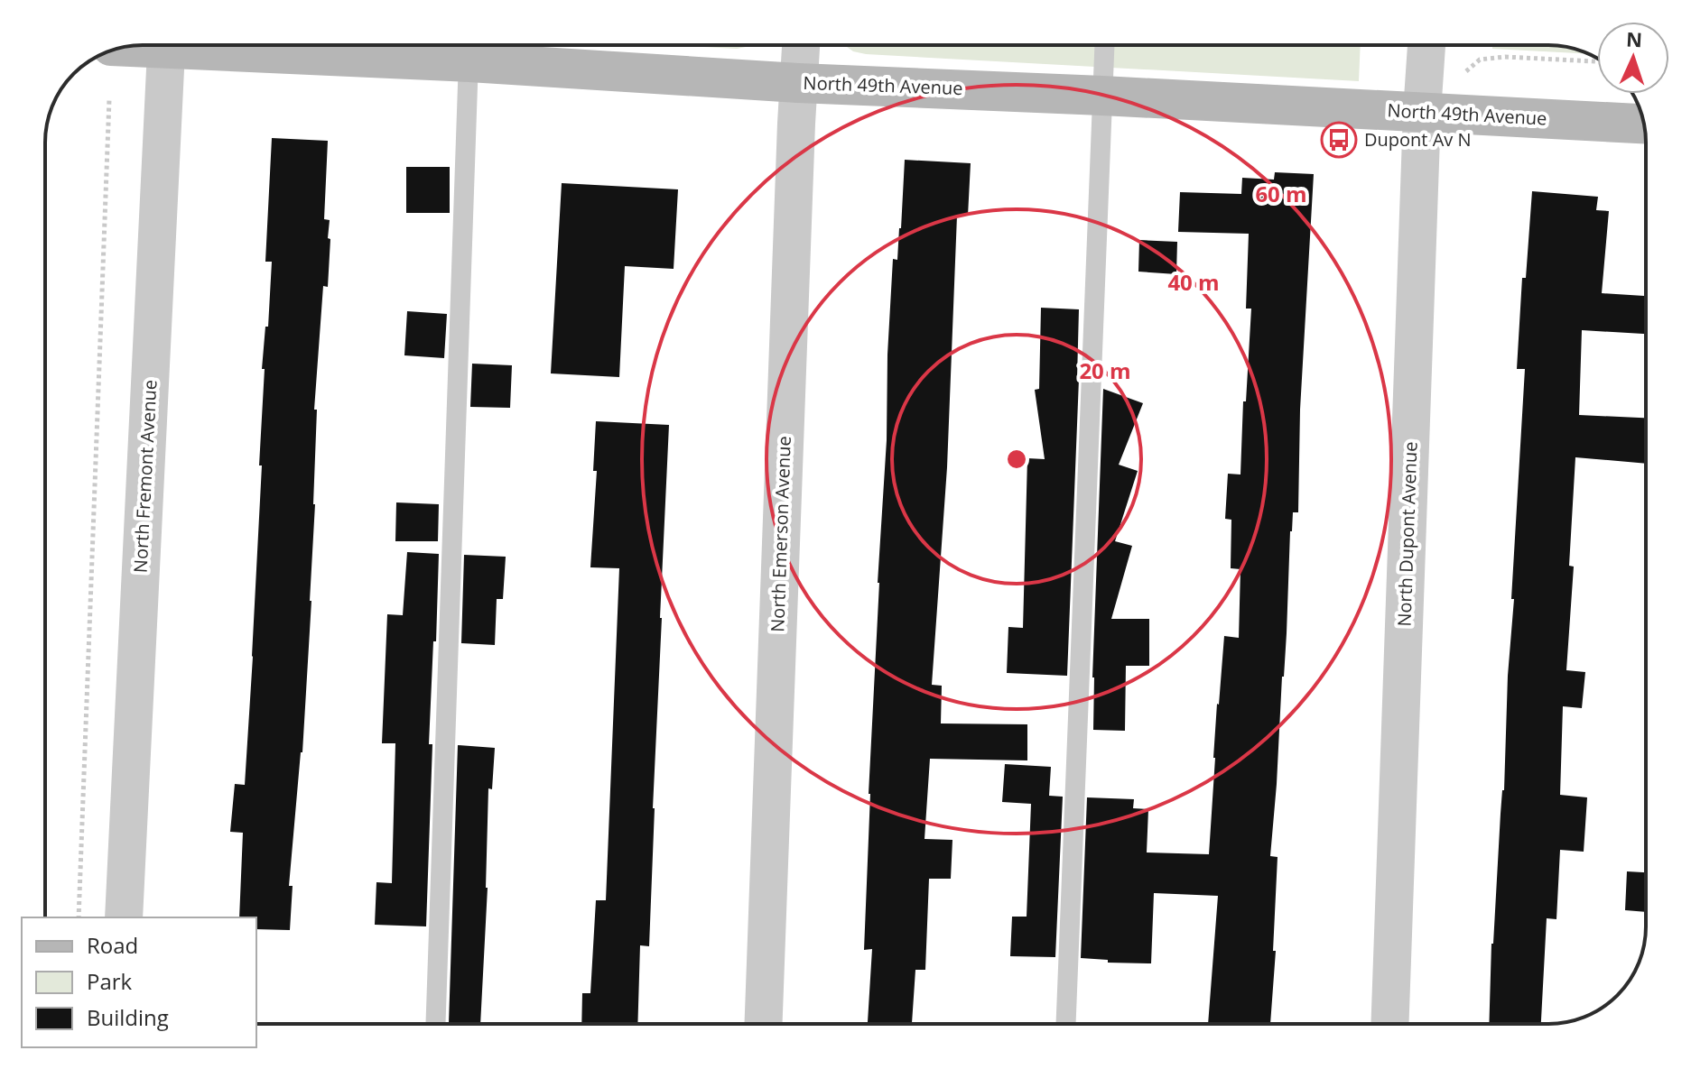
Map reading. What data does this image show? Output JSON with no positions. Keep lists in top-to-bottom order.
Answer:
{
  "streets": {
    "street": [
      "North 49th Avenue",
      "North Fremont Avenue",
      "North Emerson Avenue",
      "North Dupont Avenue"
    ]
  },
  "crossings": [
    ["North 49th Avenue", "North Emerson Avenue"],
    ["North 49th Avenue", "North Dupont Avenue"]
  ],
  "places": {
    "bus stop": ["Dupont Av N"]
  },
  "legend": ["Road", "Park", "Building"],
  "north": "top",
  "rings": ["60 m", "40 m", "20 m"]
}
